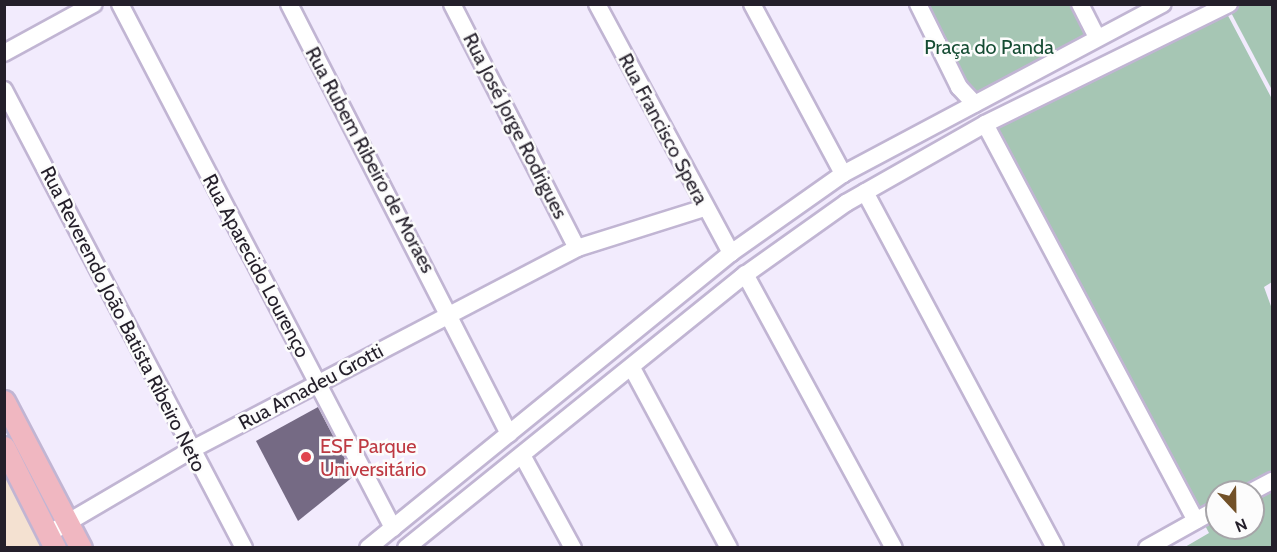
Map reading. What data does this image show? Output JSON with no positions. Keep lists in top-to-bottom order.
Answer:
{
  "streets": {
    "street": [
      "Rua José Jorge Rodrigues",
      "Rua Francisco Spera",
      "Rua Rubem Ribeiro de Moraes",
      "Rua Aparecido Lourenço",
      "Rua Reverendo João Batista Ribeiro Neto",
      "Rua Amadeu Grotti"
    ]
  },
  "crossings": [
    ["Rua José Jorge Rodrigues", "Rua Amadeu Grotti"],
    ["Rua Francisco Spera", "Rua Amadeu Grotti"],
    ["Rua Rubem Ribeiro de Moraes", "Rua Amadeu Grotti"],
    ["Rua Aparecido Lourenço", "Rua Amadeu Grotti"],
    ["Rua Reverendo João Batista Ribeiro Neto", "Rua Amadeu Grotti"]
  ],
  "parks": ["Praça do Panda"],
  "places": ["ESF Parque Universitário"],
  "north": "bottom"
}
